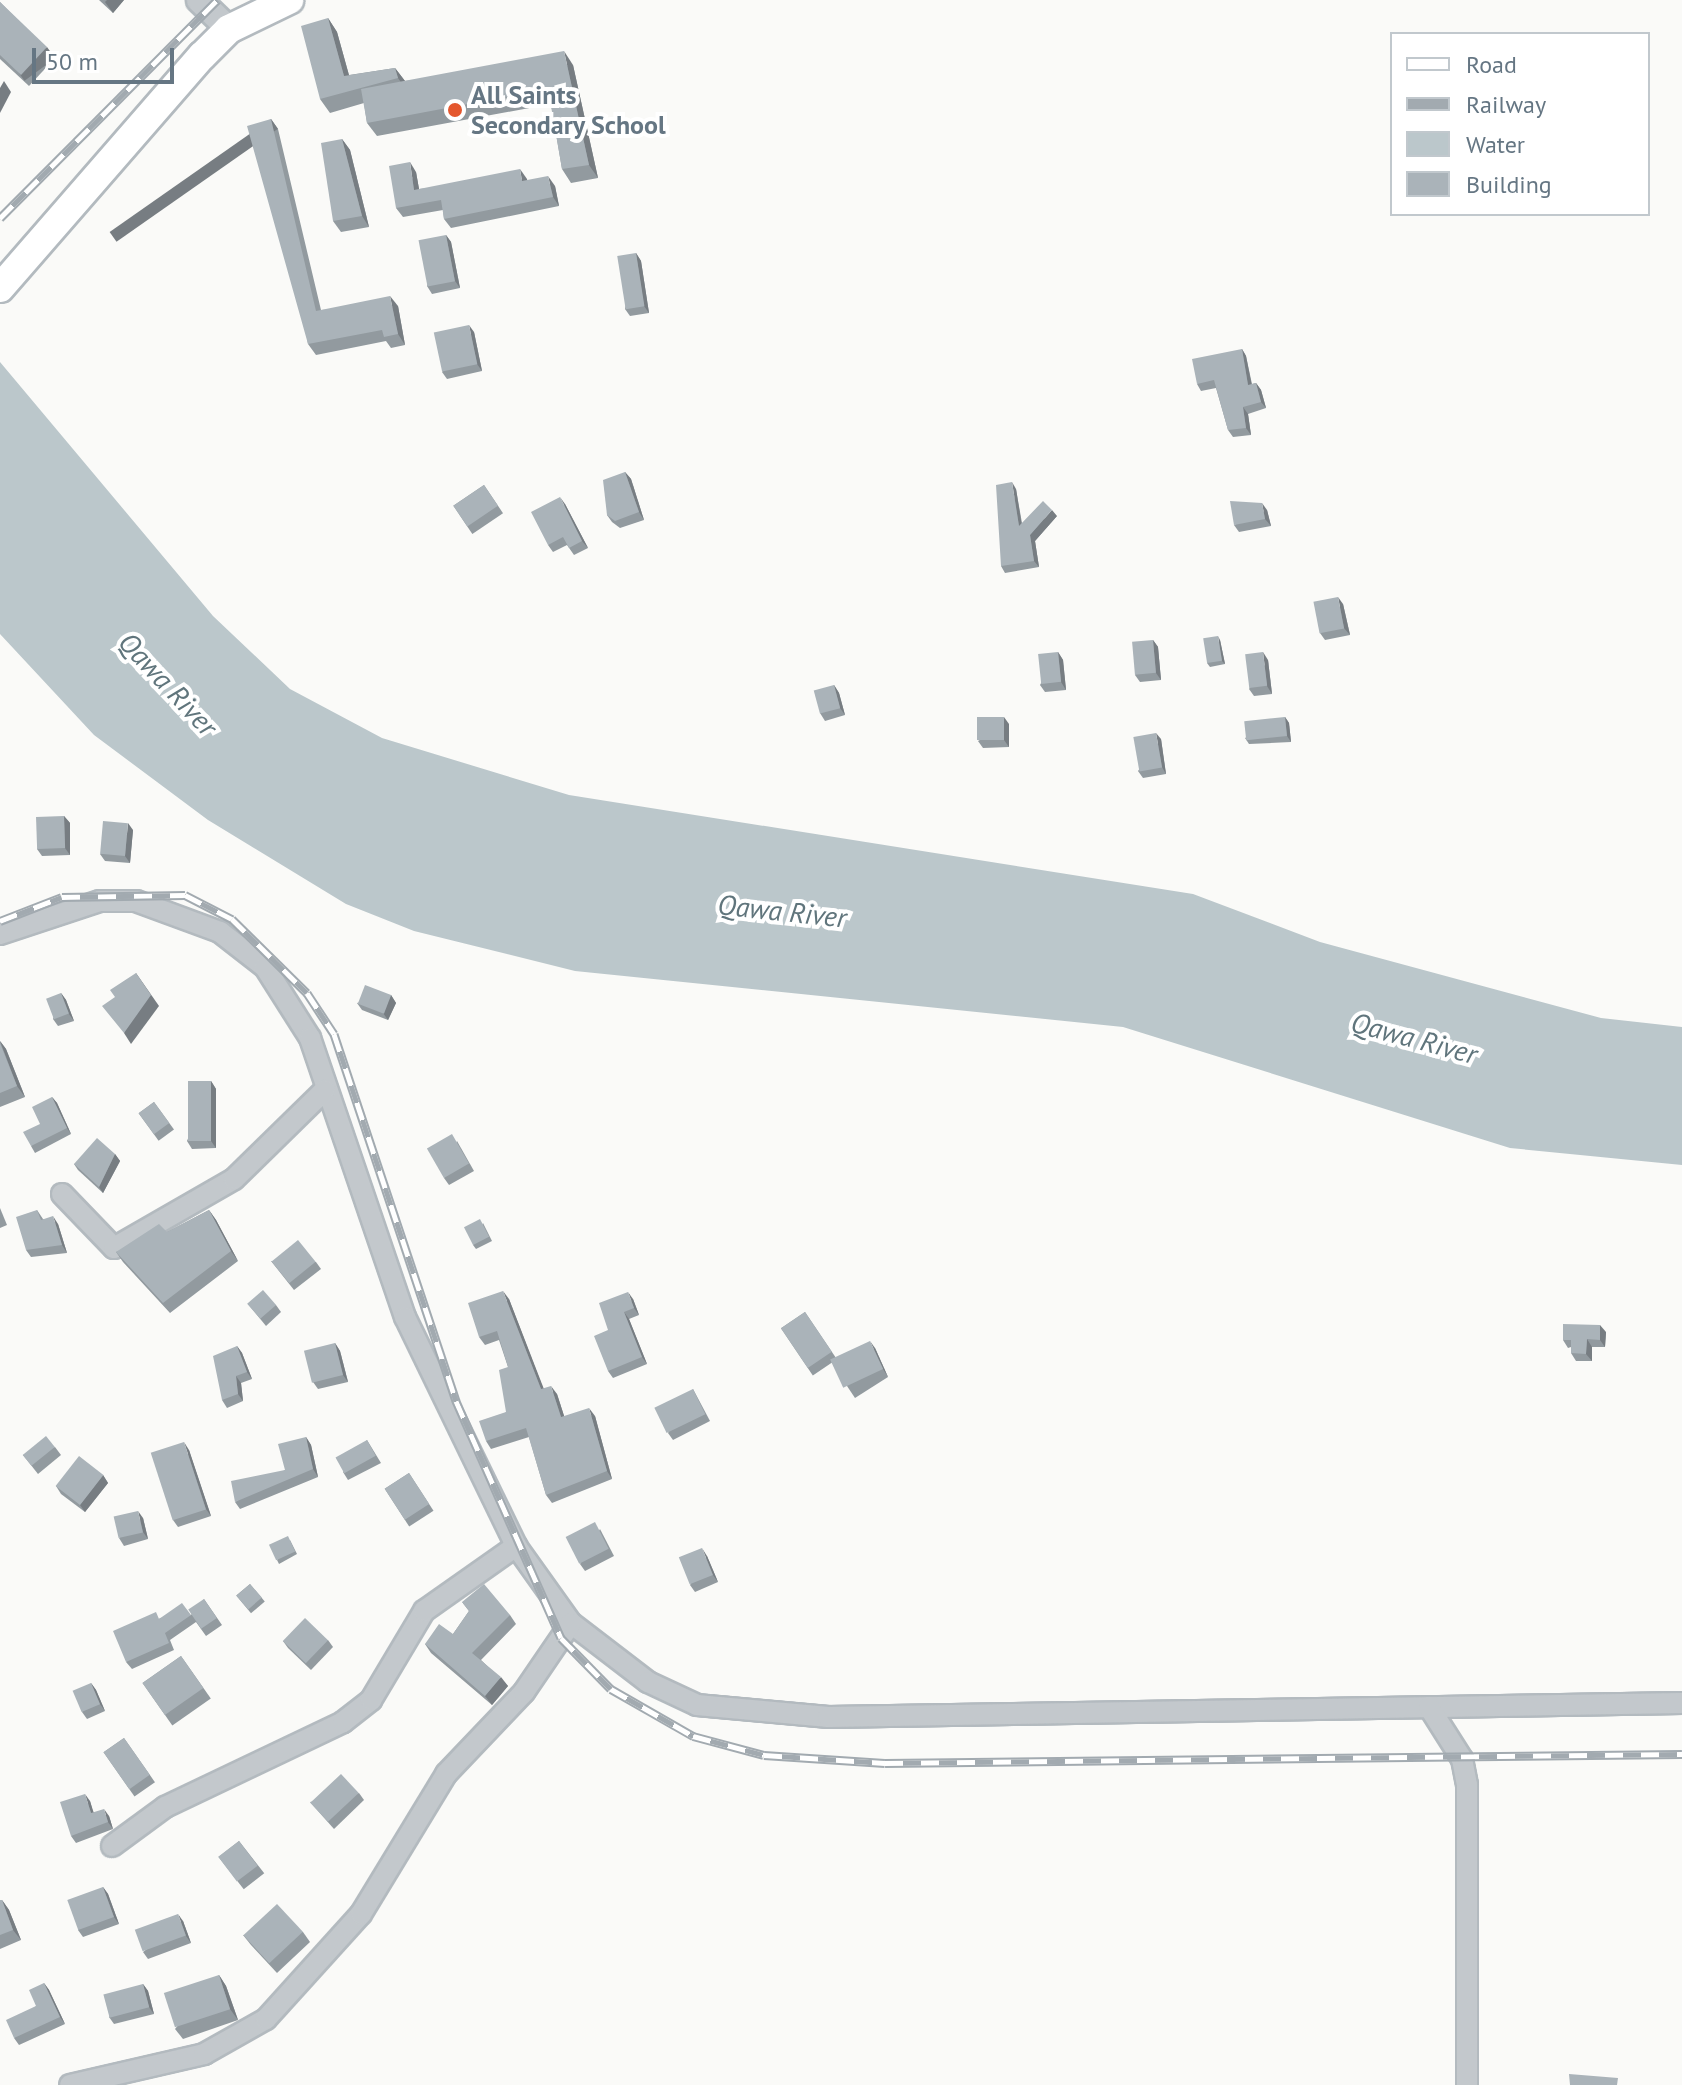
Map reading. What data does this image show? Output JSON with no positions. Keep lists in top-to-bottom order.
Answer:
{
  "water": ["Qawa River"],
  "places": ["All Saints Secondary School"],
  "legend": [
    "Road",
    "Railway",
    "Water",
    "Building"
  ],
  "scale_bar": "50 m"
}
